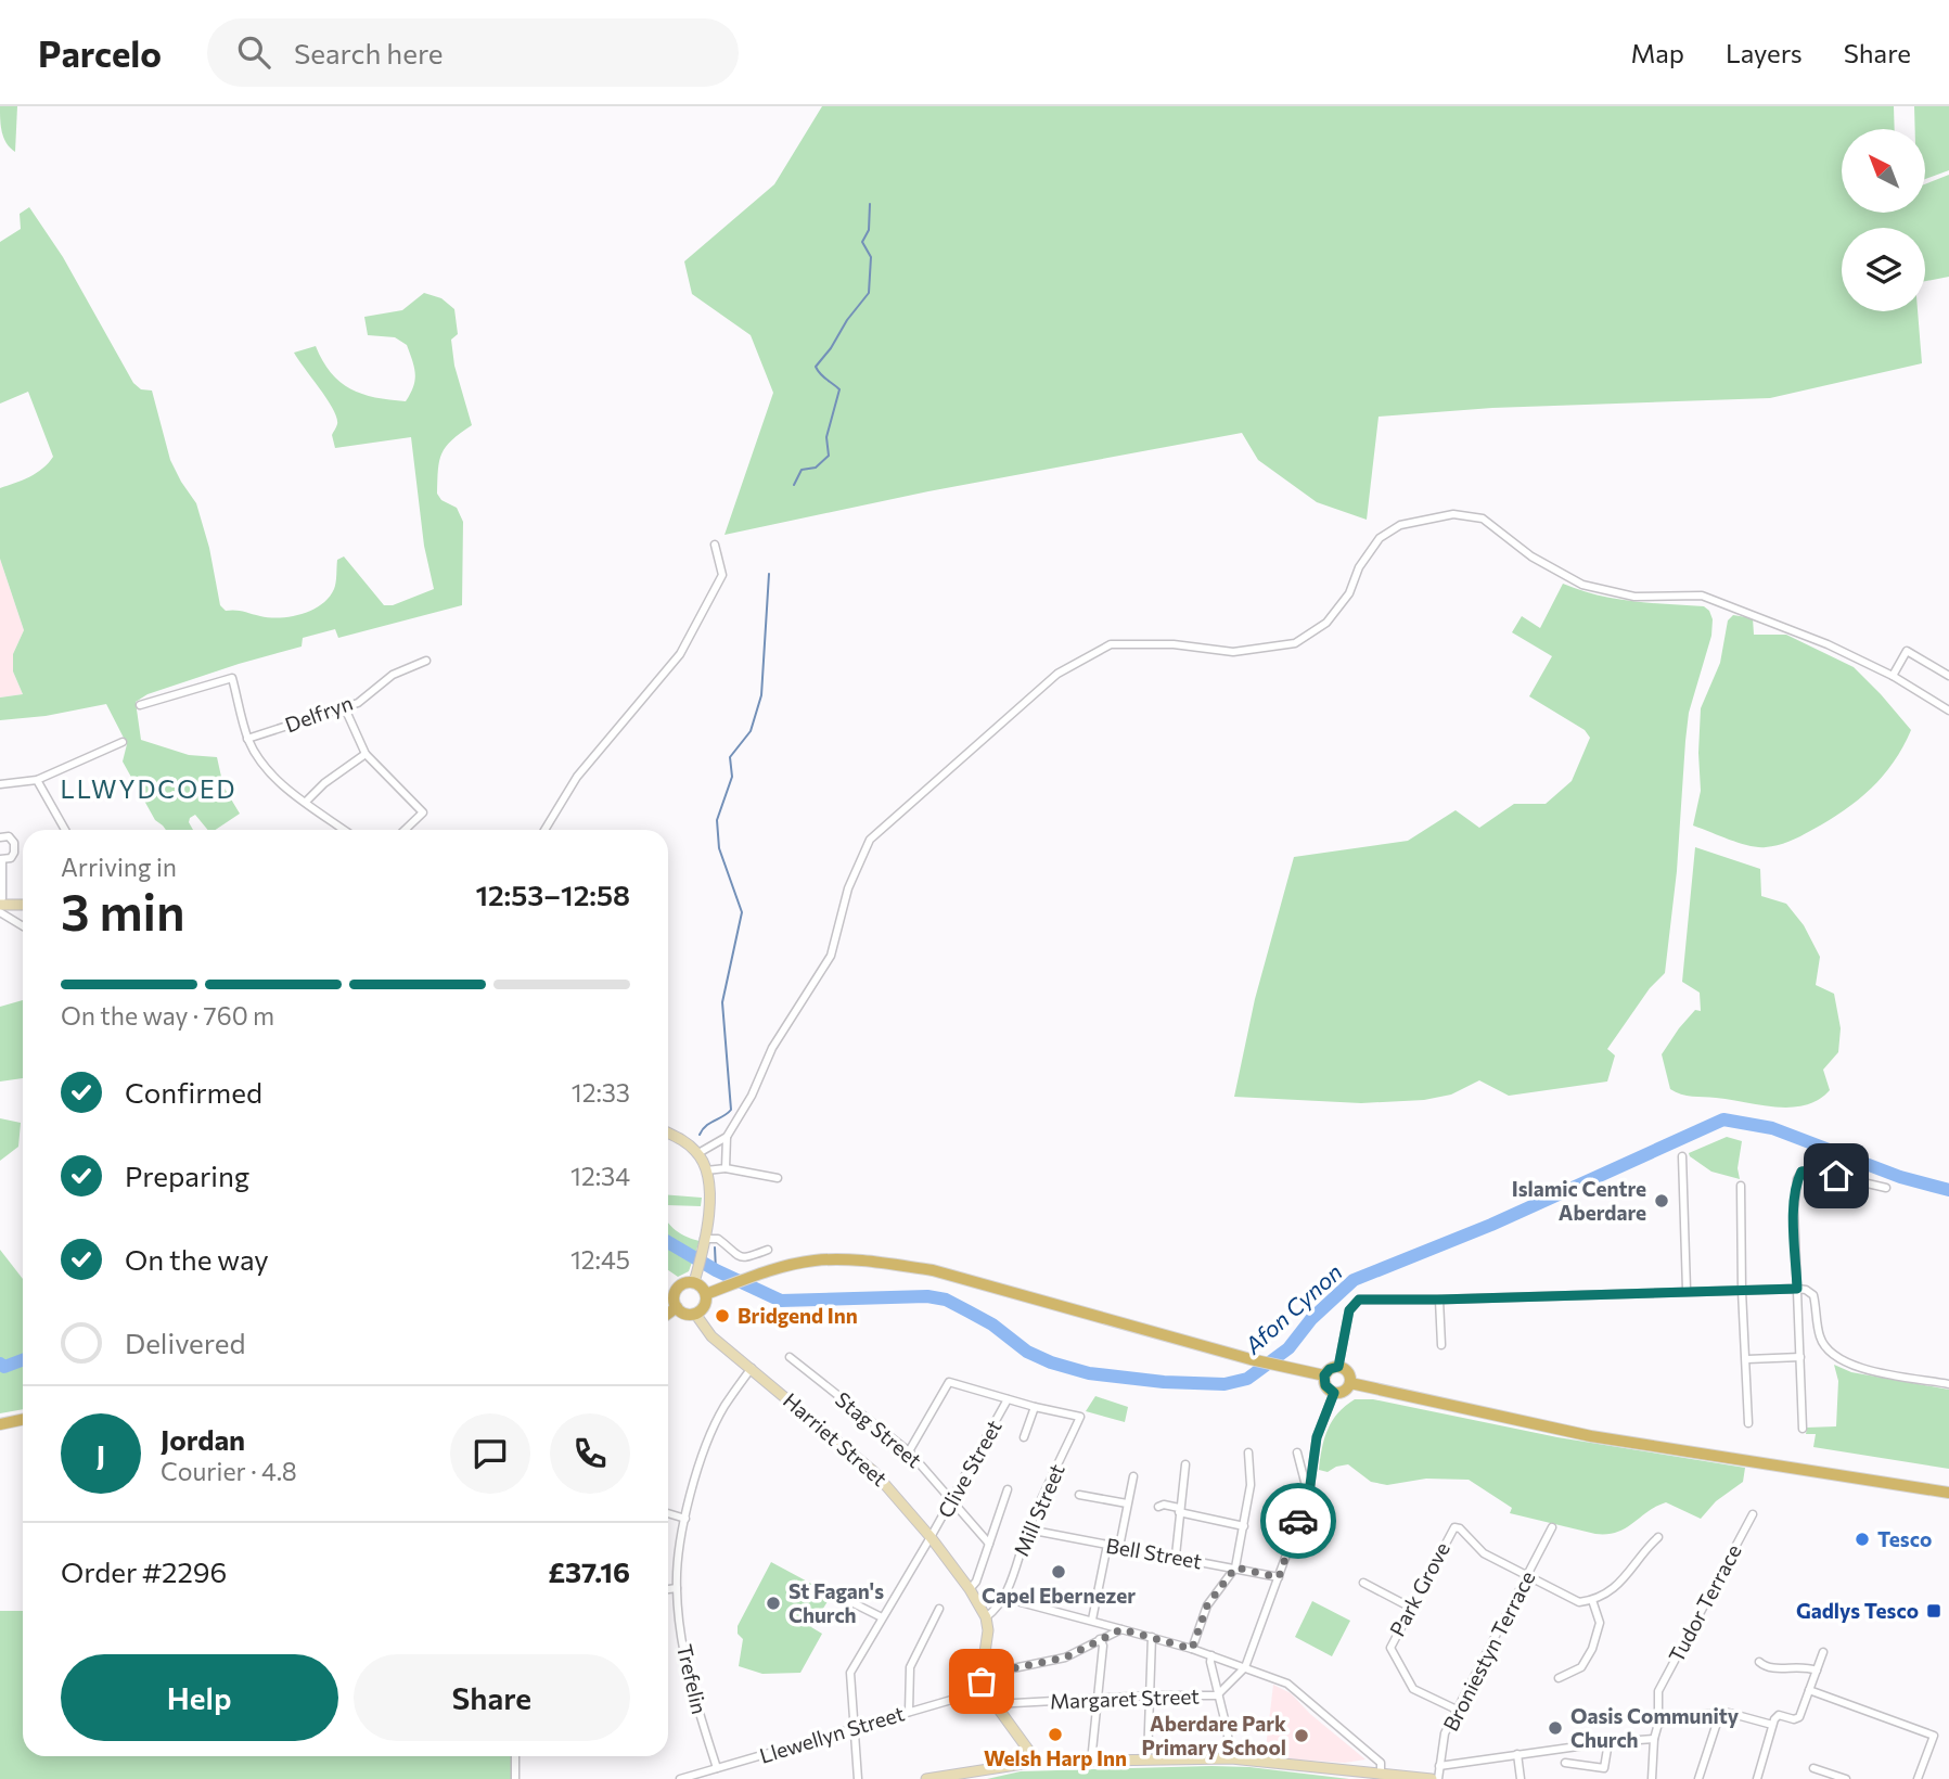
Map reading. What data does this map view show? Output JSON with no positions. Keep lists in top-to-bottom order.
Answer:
{
  "streets": {
    "main road": ["Harriet Street"],
    "street": [
      "Delfryn",
      "Stag Street",
      "Clive Street",
      "Mill Street",
      "Bell Street",
      "Park Grove",
      "Tudor Terrace",
      "Broniestyn Terrace",
      "Trefelin",
      "Margaret Street",
      "Llewellyn Street"
    ]
  },
  "crossings": [
    ["Stag Street", "Clive Street"],
    ["Harriet Street", "Clive Street"],
    ["Harriet Street", "Mill Street"],
    ["Harriet Street", "Trefelin"],
    ["Clive Street", "Llewellyn Street"],
    ["Mill Street", "Bell Street"],
    ["Park Grove", "Broniestyn Terrace"],
    ["Trefelin", "Llewellyn Street"]
  ],
  "districts": ["LLWYDCOED"],
  "water": ["Afon Cynon"],
  "places": {
    "other": [
      "Islamic Centre Aberdare",
      "Bridgend Inn",
      "Tesco",
      "Capel Ebernezer",
      "St Fagan's Church",
      "Oasis Community Church",
      "Welsh Harp Inn",
      "Aberdare Park Primary School"
    ],
    "transit": ["Gadlys Tesco"]
  },
  "north": "top left",
  "page": {
    "header": "Parcelo",
    "search": "Search here",
    "nav": ["Map", "Layers", "Share"],
    "heading": ["3 min", "Arriving in", "12:53–12:58"],
    "panel": [
      "Jordan",
      "Courier · 4.8",
      "Order #2296",
      "£37.16"
    ],
    "bar": "On the way · 760 m",
    "list": [
      ["Confirmed", "12:33"],
      ["Preparing", "12:34"],
      ["On the way", "12:45"],
      "Delivered"
    ],
    "round": "J",
    "buttons": ["Help", "Share"]
  }
}
